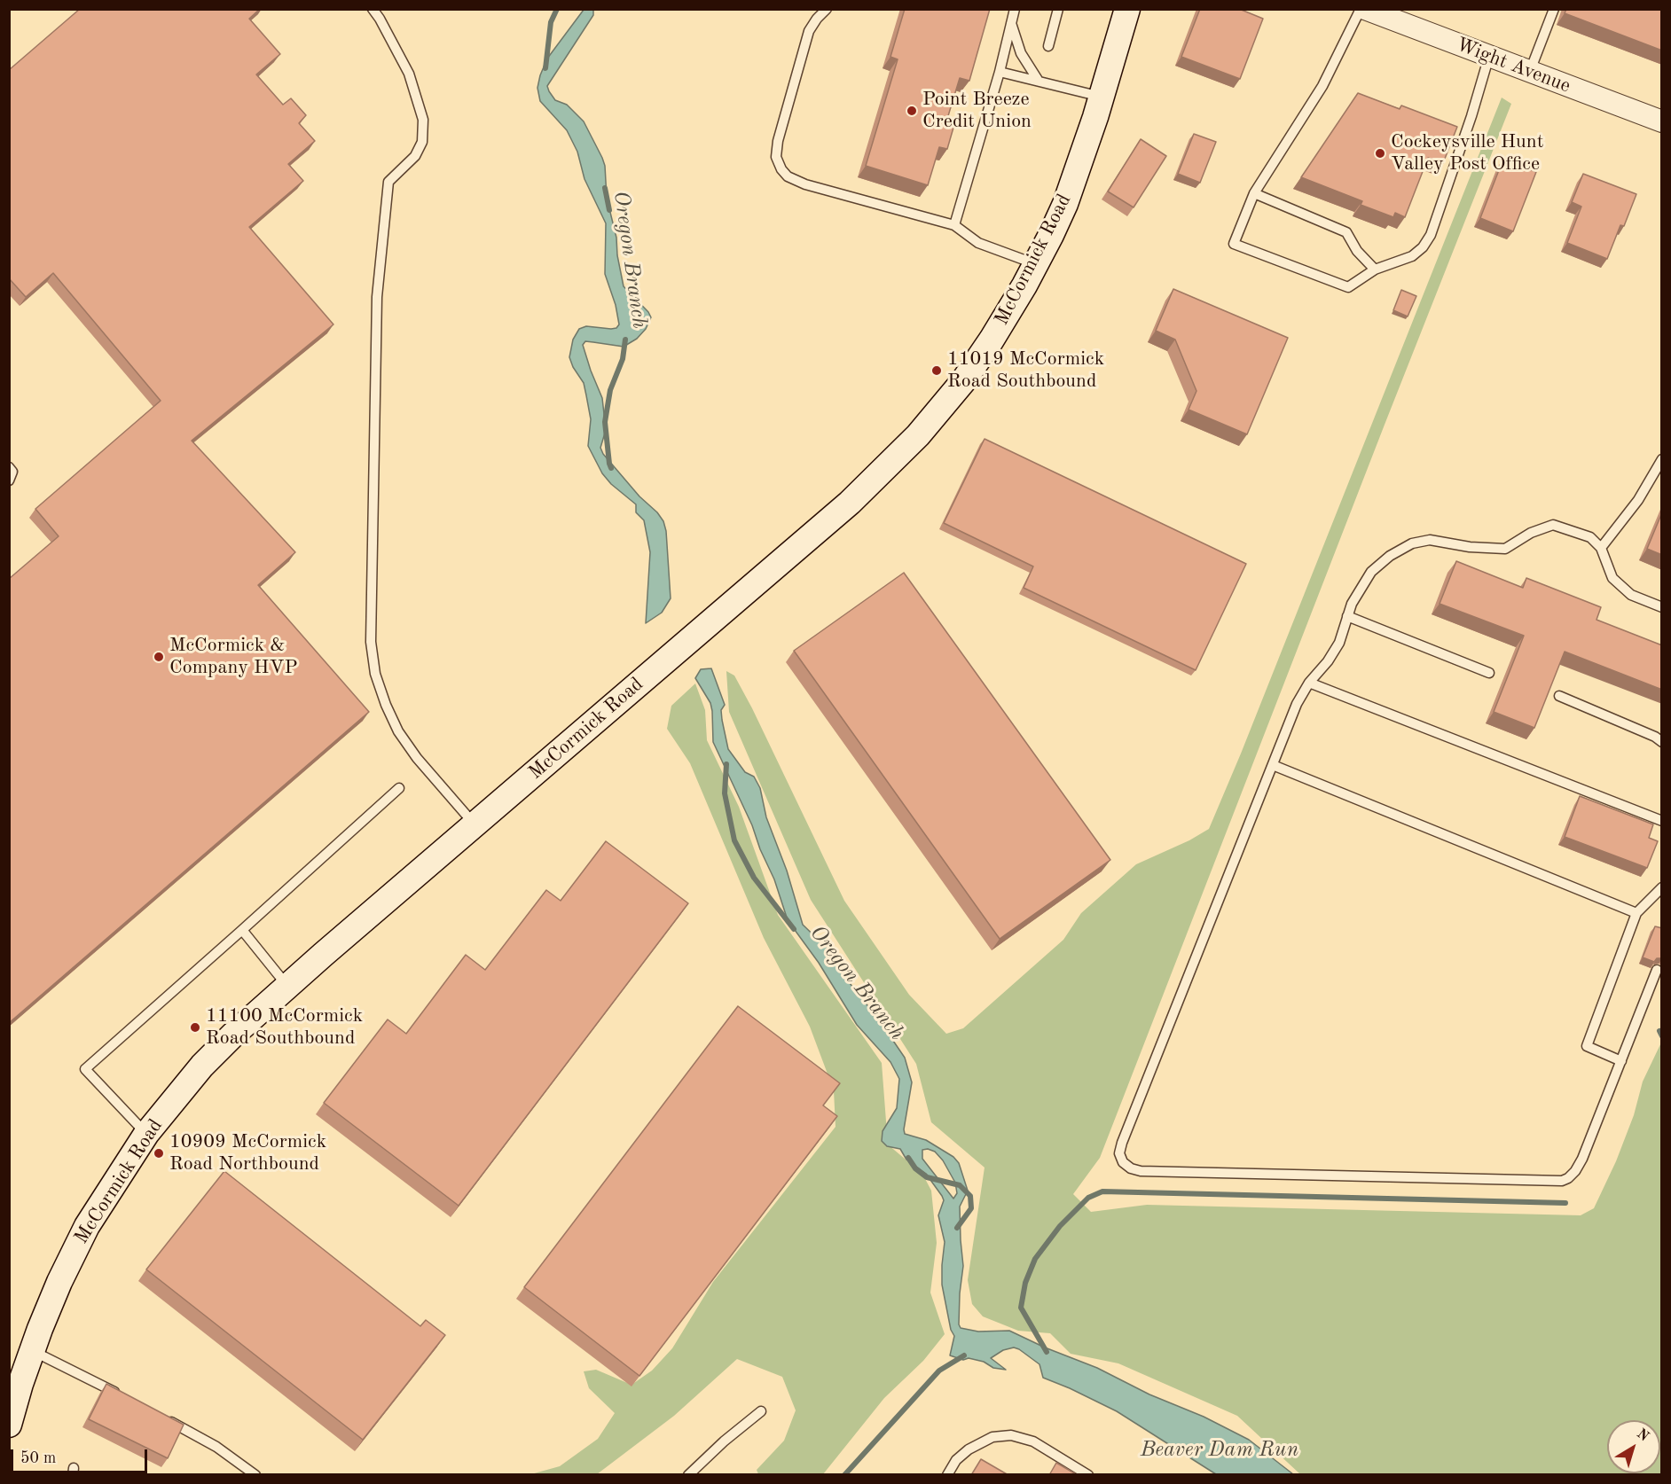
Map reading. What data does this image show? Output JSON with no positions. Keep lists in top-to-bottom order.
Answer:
{
  "streets": {
    "main road": ["McCormick Road"],
    "street": ["Wight Avenue"]
  },
  "water": ["Oregon Branch", "Beaver Dam Run"],
  "places": [
    "Point Breeze Credit Union",
    "Cockeysville Hunt Valley Post Office",
    "11019 McCormick Road Southbound",
    "McCormick & Company HVP",
    "11100 McCormick Road Southbound",
    "10909 McCormick Road Northbound"
  ],
  "scale_bar": "50 m",
  "north": "top right"
}
